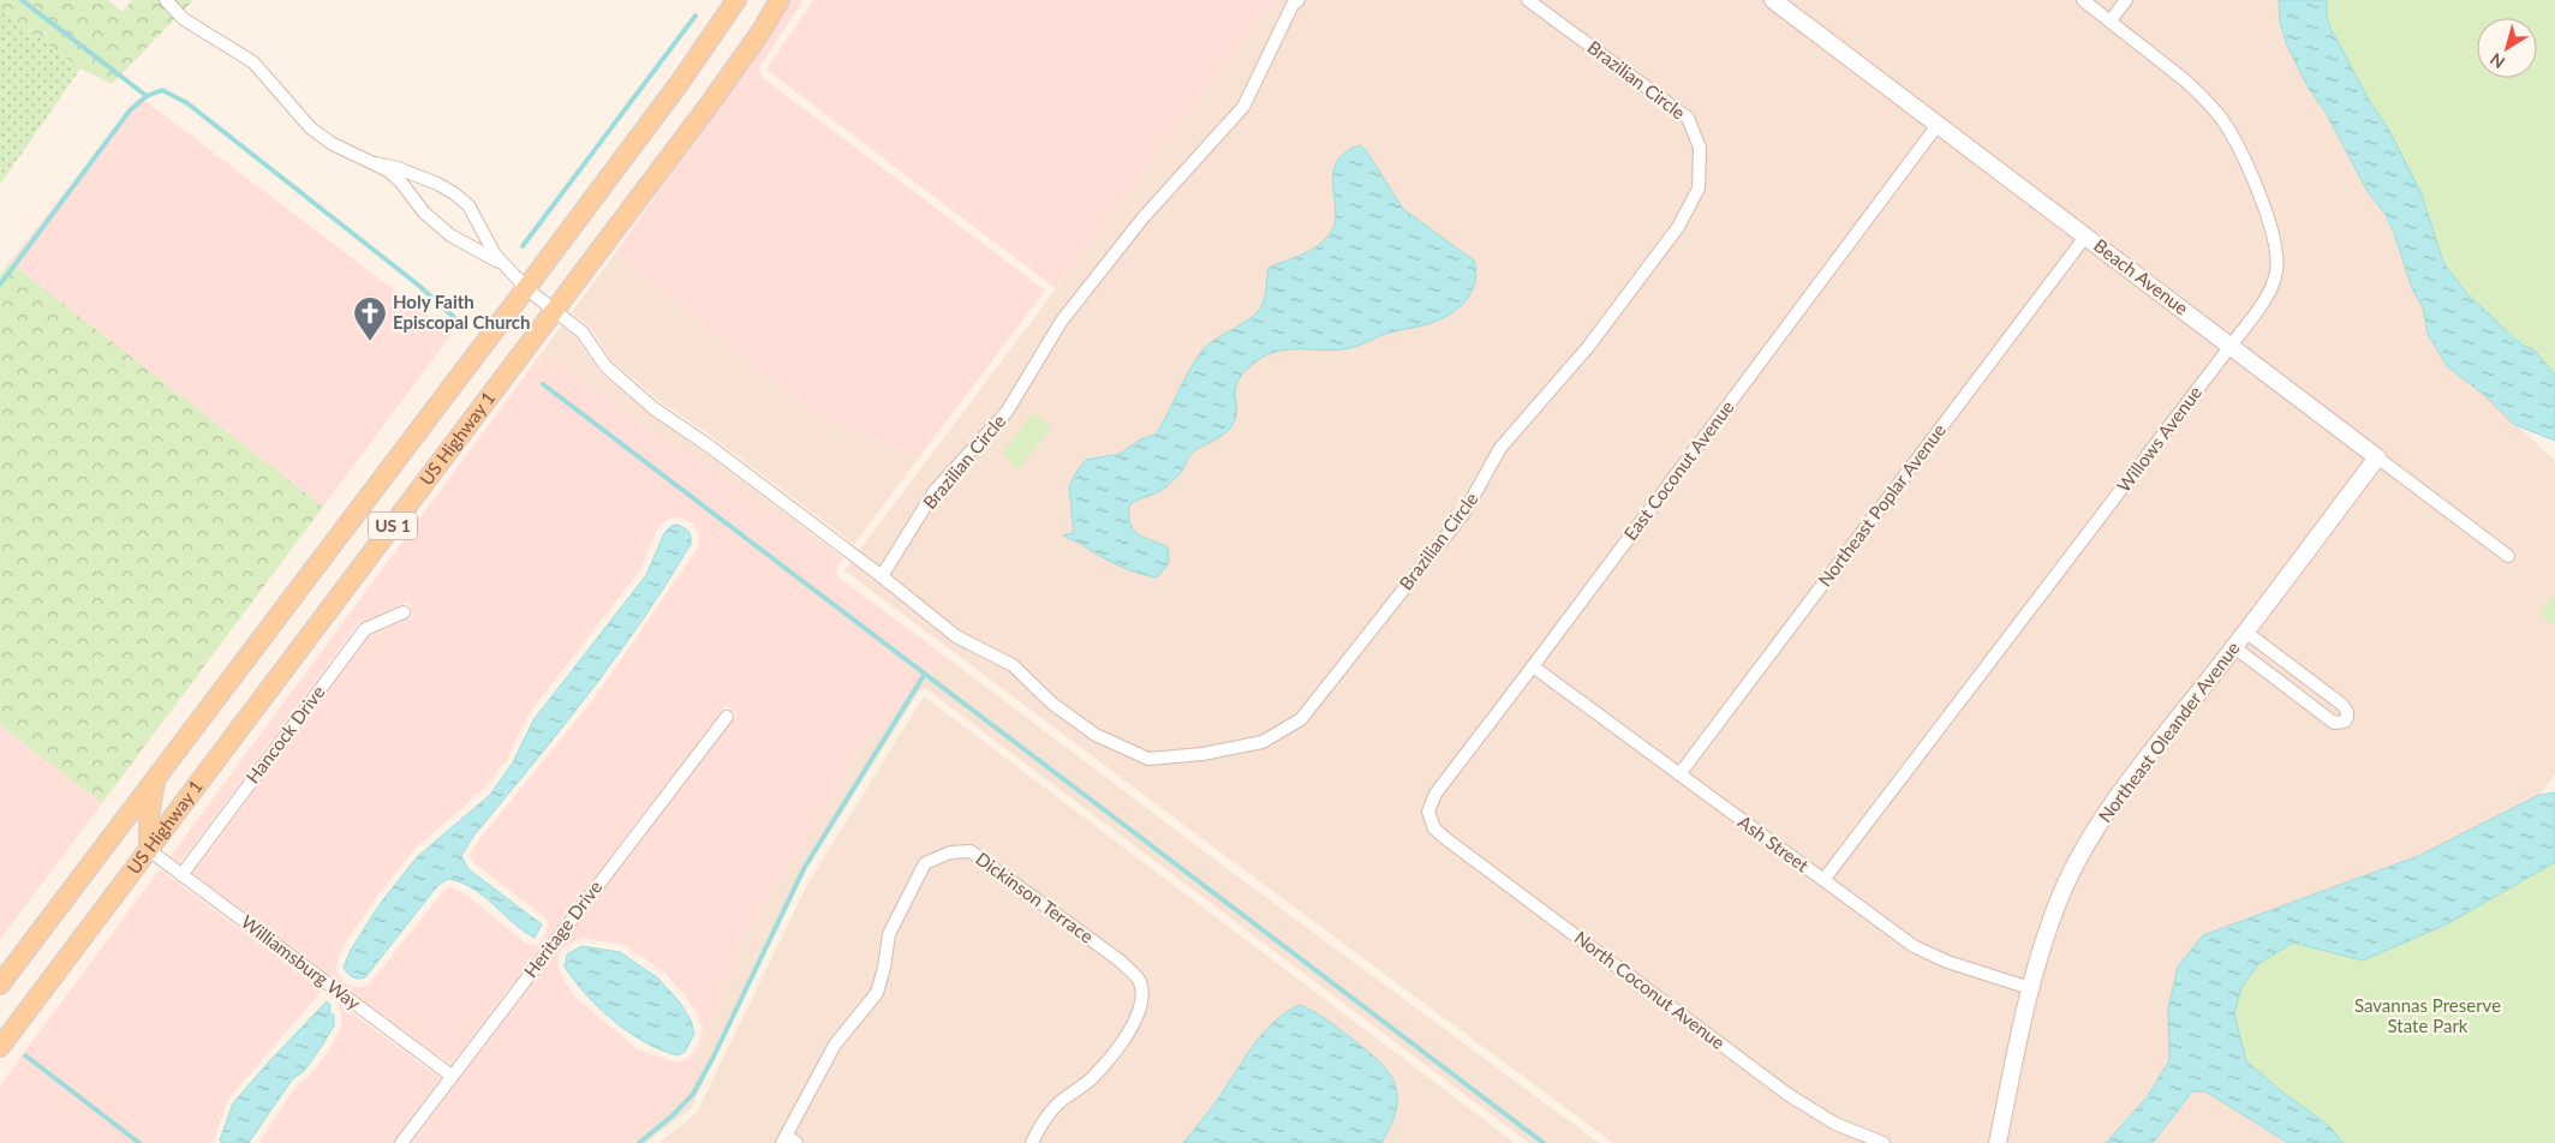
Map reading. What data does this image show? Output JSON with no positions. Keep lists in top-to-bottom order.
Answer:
{
  "streets": {
    "main road": ["US Highway 1", "US 1"],
    "street": [
      "Brazilian Circle",
      "Beach Avenue",
      "Willows Avenue",
      "East Coconut Avenue",
      "Northeast Poplar Avenue",
      "Northeast Oleander Avenue",
      "Hancock Drive",
      "Ash Street",
      "Dickinson Terrace",
      "Heritage Drive",
      "Williamsburg Way",
      "North Coconut Avenue"
    ]
  },
  "crossings": [
    ["Brazilian Circle", "US Highway 1"],
    ["Beach Avenue", "Willows Avenue"],
    ["Beach Avenue", "East Coconut Avenue"],
    ["Beach Avenue", "Northeast Poplar Avenue"],
    ["Beach Avenue", "Northeast Oleander Avenue"],
    ["US Highway 1", "Williamsburg Way"],
    ["Willows Avenue", "Ash Street"],
    ["East Coconut Avenue", "Ash Street"],
    ["East Coconut Avenue", "North Coconut Avenue"],
    ["Northeast Poplar Avenue", "Ash Street"],
    ["Northeast Oleander Avenue", "Ash Street"],
    ["Hancock Drive", "Williamsburg Way"],
    ["Heritage Drive", "Williamsburg Way"]
  ],
  "parks": ["Savannas Preserve State Park"],
  "places": {
    "church": ["Holy Faith Episcopal Church"]
  },
  "north": "bottom left"
}
